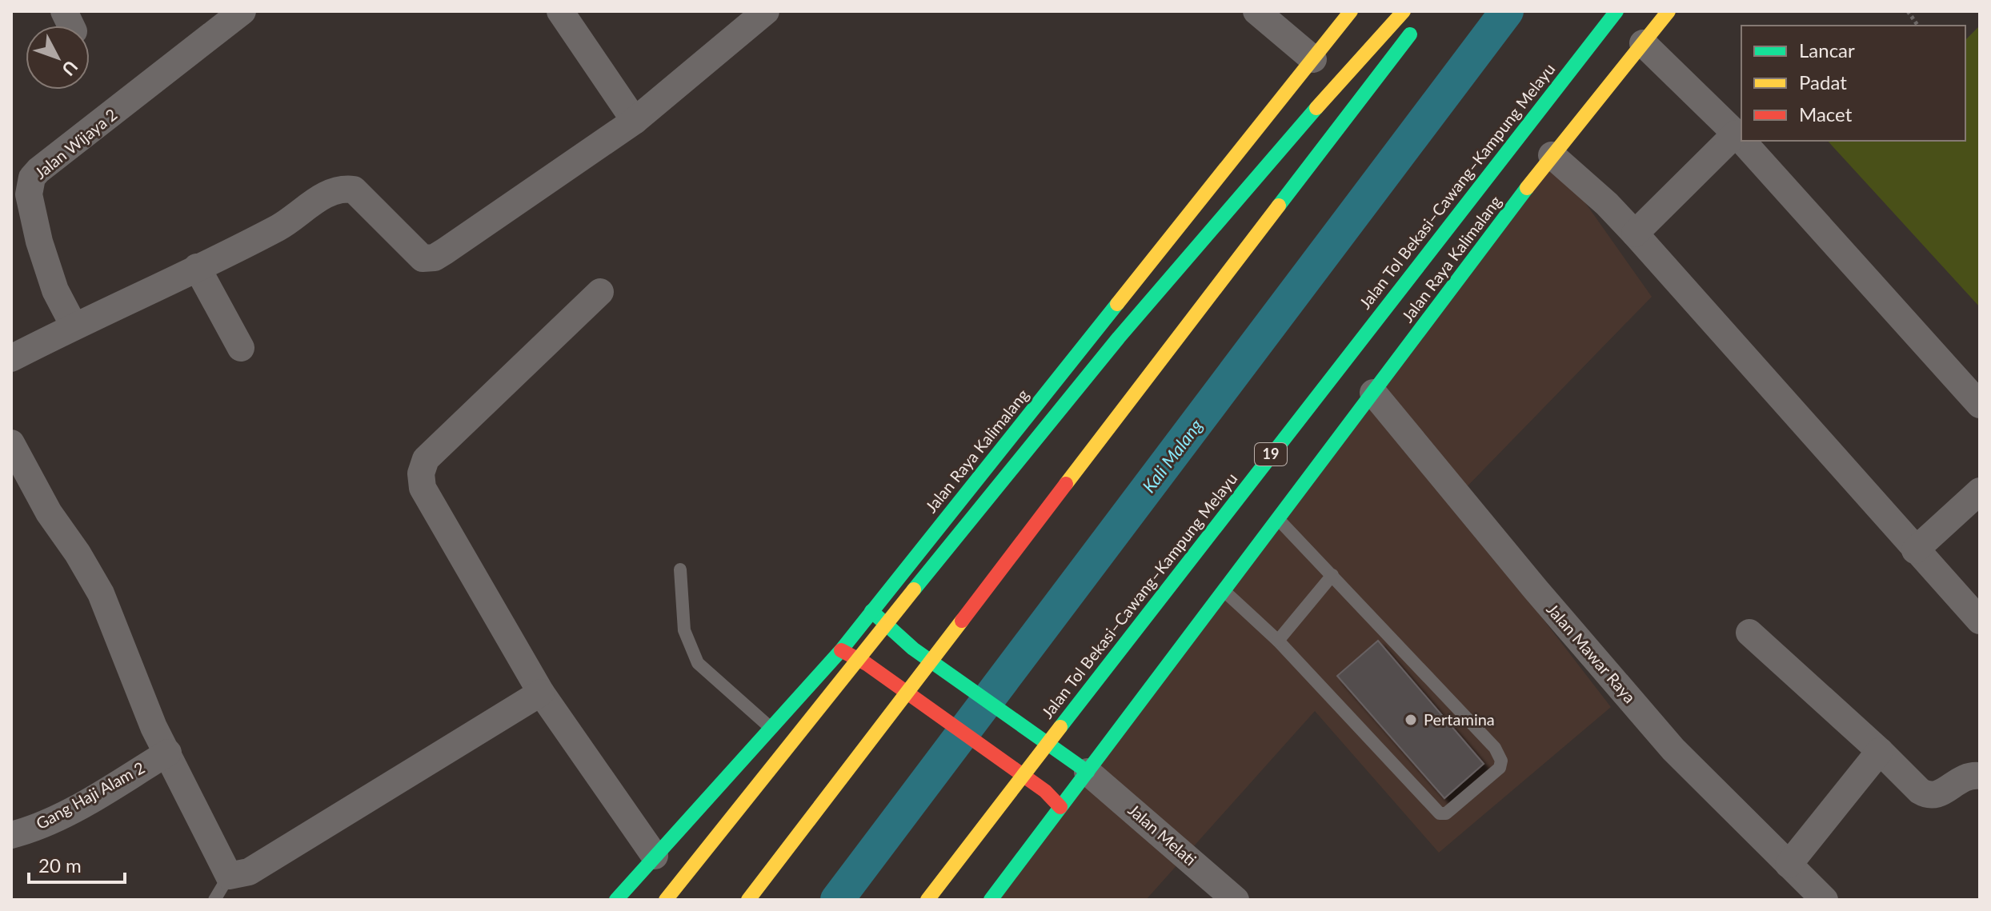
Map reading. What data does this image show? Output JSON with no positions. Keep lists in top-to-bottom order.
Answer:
{
  "streets": {
    "main road": ["Jalan Tol Bekasi–Cawang–Kampung Melayu", "Jalan Raya Kalimalang", "19"],
    "street": [
      "Jalan Wijaya 2",
      "Jalan Mawar Raya",
      "Gang Haji Alam 2",
      "Jalan Melati"
    ]
  },
  "crossings": [
    ["Jalan Raya Kalimalang", "Jalan Mawar Raya"],
    ["Jalan Raya Kalimalang", "Jalan Melati"]
  ],
  "water": ["Kali Malang"],
  "places": ["Pertamina"],
  "legend": ["Lancar", "Padat", "Macet"],
  "scale_bar": "20 m",
  "north": "bottom right"
}
